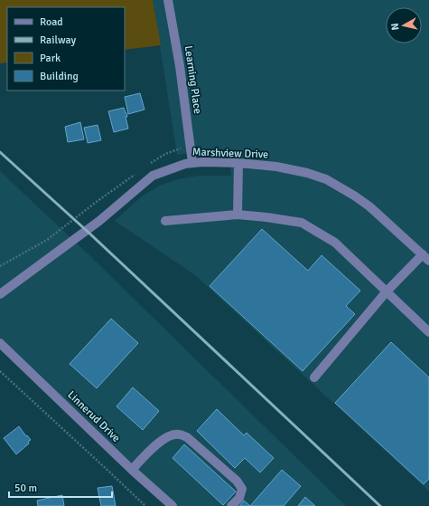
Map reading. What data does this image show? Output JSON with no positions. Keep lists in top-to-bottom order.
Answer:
{
  "streets": {
    "street": ["Learning Place", "Marshview Drive", "Linnerud Drive"]
  },
  "crossings": [
    ["Learning Place", "Marshview Drive"]
  ],
  "legend": [
    "Road",
    "Railway",
    "Park",
    "Building"
  ],
  "scale_bar": "50 m",
  "north": "left"
}
